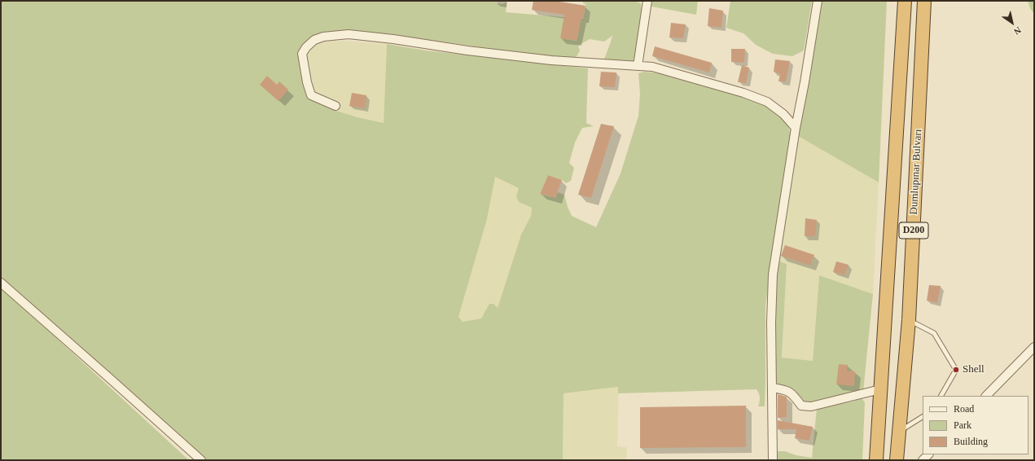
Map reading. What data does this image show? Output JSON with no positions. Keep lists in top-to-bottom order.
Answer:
{
  "streets": {
    "highway": ["Dumlupınar Bulvarı", "D200"]
  },
  "places": ["Shell"],
  "legend": ["Road", "Park", "Building"],
  "north": "bottom right"
}
